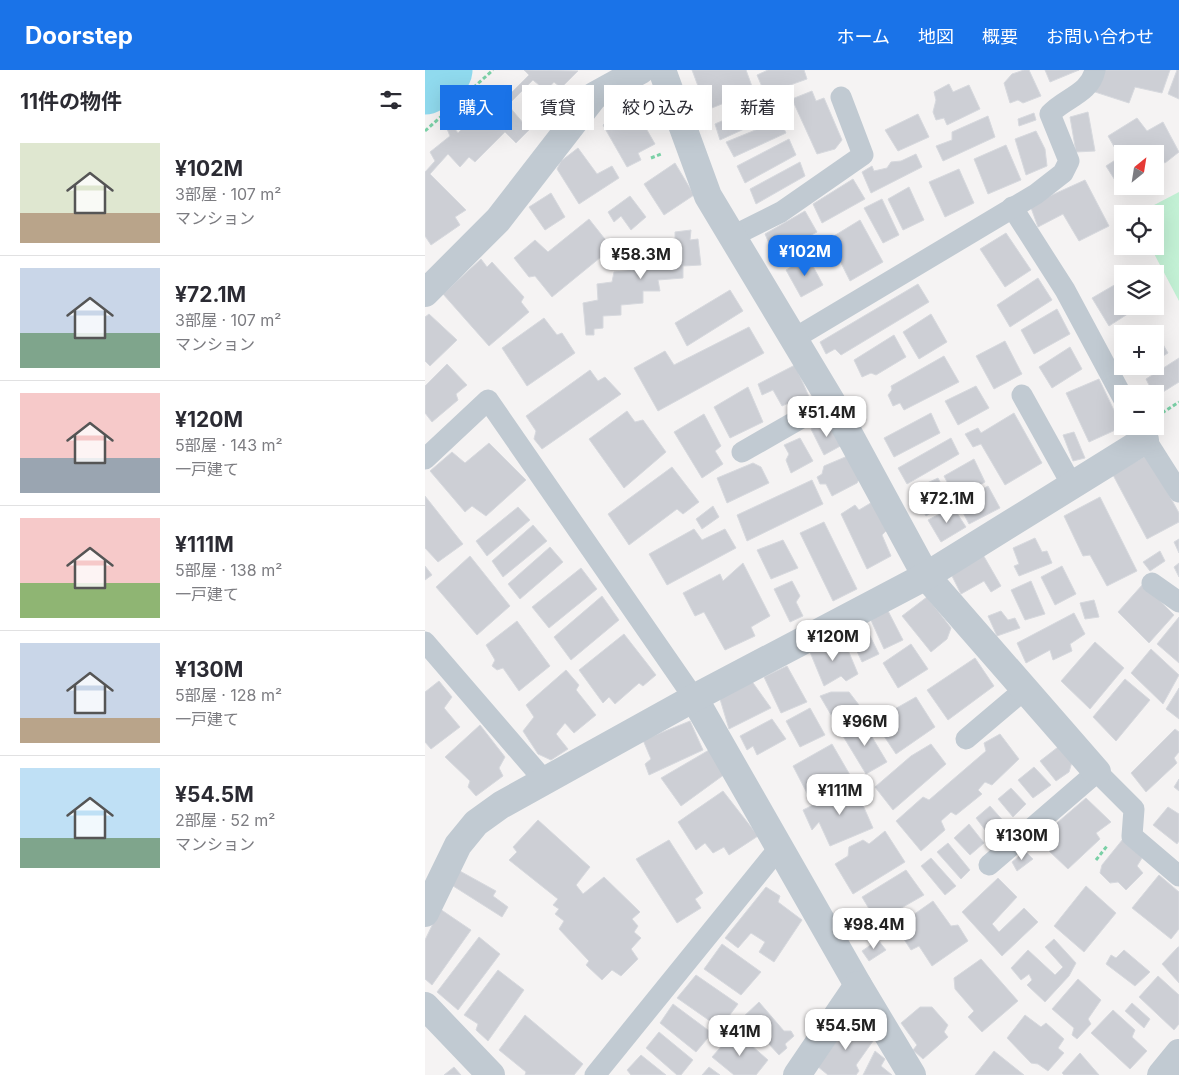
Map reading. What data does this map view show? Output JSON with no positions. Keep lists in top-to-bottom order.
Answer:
{
  "north": "top right",
  "page": {
    "header": "Doorstep",
    "nav": [
      "ホーム",
      "地図",
      "概要",
      "お問い合わせ"
    ],
    "heading": "11件の物件",
    "chip": [
      "購入",
      "賃貸",
      "絞り込み",
      "新着"
    ],
    "list": [
      {
        "name": "¥102M",
        "note": "3部屋 · 107 m² · マンション"
      },
      {
        "name": "¥72.1M",
        "note": "3部屋 · 107 m² · マンション"
      },
      {
        "name": "¥120M",
        "note": "5部屋 · 143 m² · 一戸建て"
      },
      {
        "name": "¥111M",
        "note": "5部屋 · 138 m² · 一戸建て"
      },
      {
        "name": "¥130M",
        "note": "5部屋 · 128 m² · 一戸建て"
      },
      {
        "name": "¥54.5M",
        "note": "2部屋 · 52 m² · マンション"
      }
    ],
    "map_buttons": ["+", "−"],
    "price": [
      "¥102M",
      "¥58.3M",
      "¥51.4M",
      "¥72.1M",
      "¥120M",
      "¥96M",
      "¥111M",
      "¥130M",
      "¥98.4M",
      "¥54.5M",
      "¥41M"
    ]
  }
}
